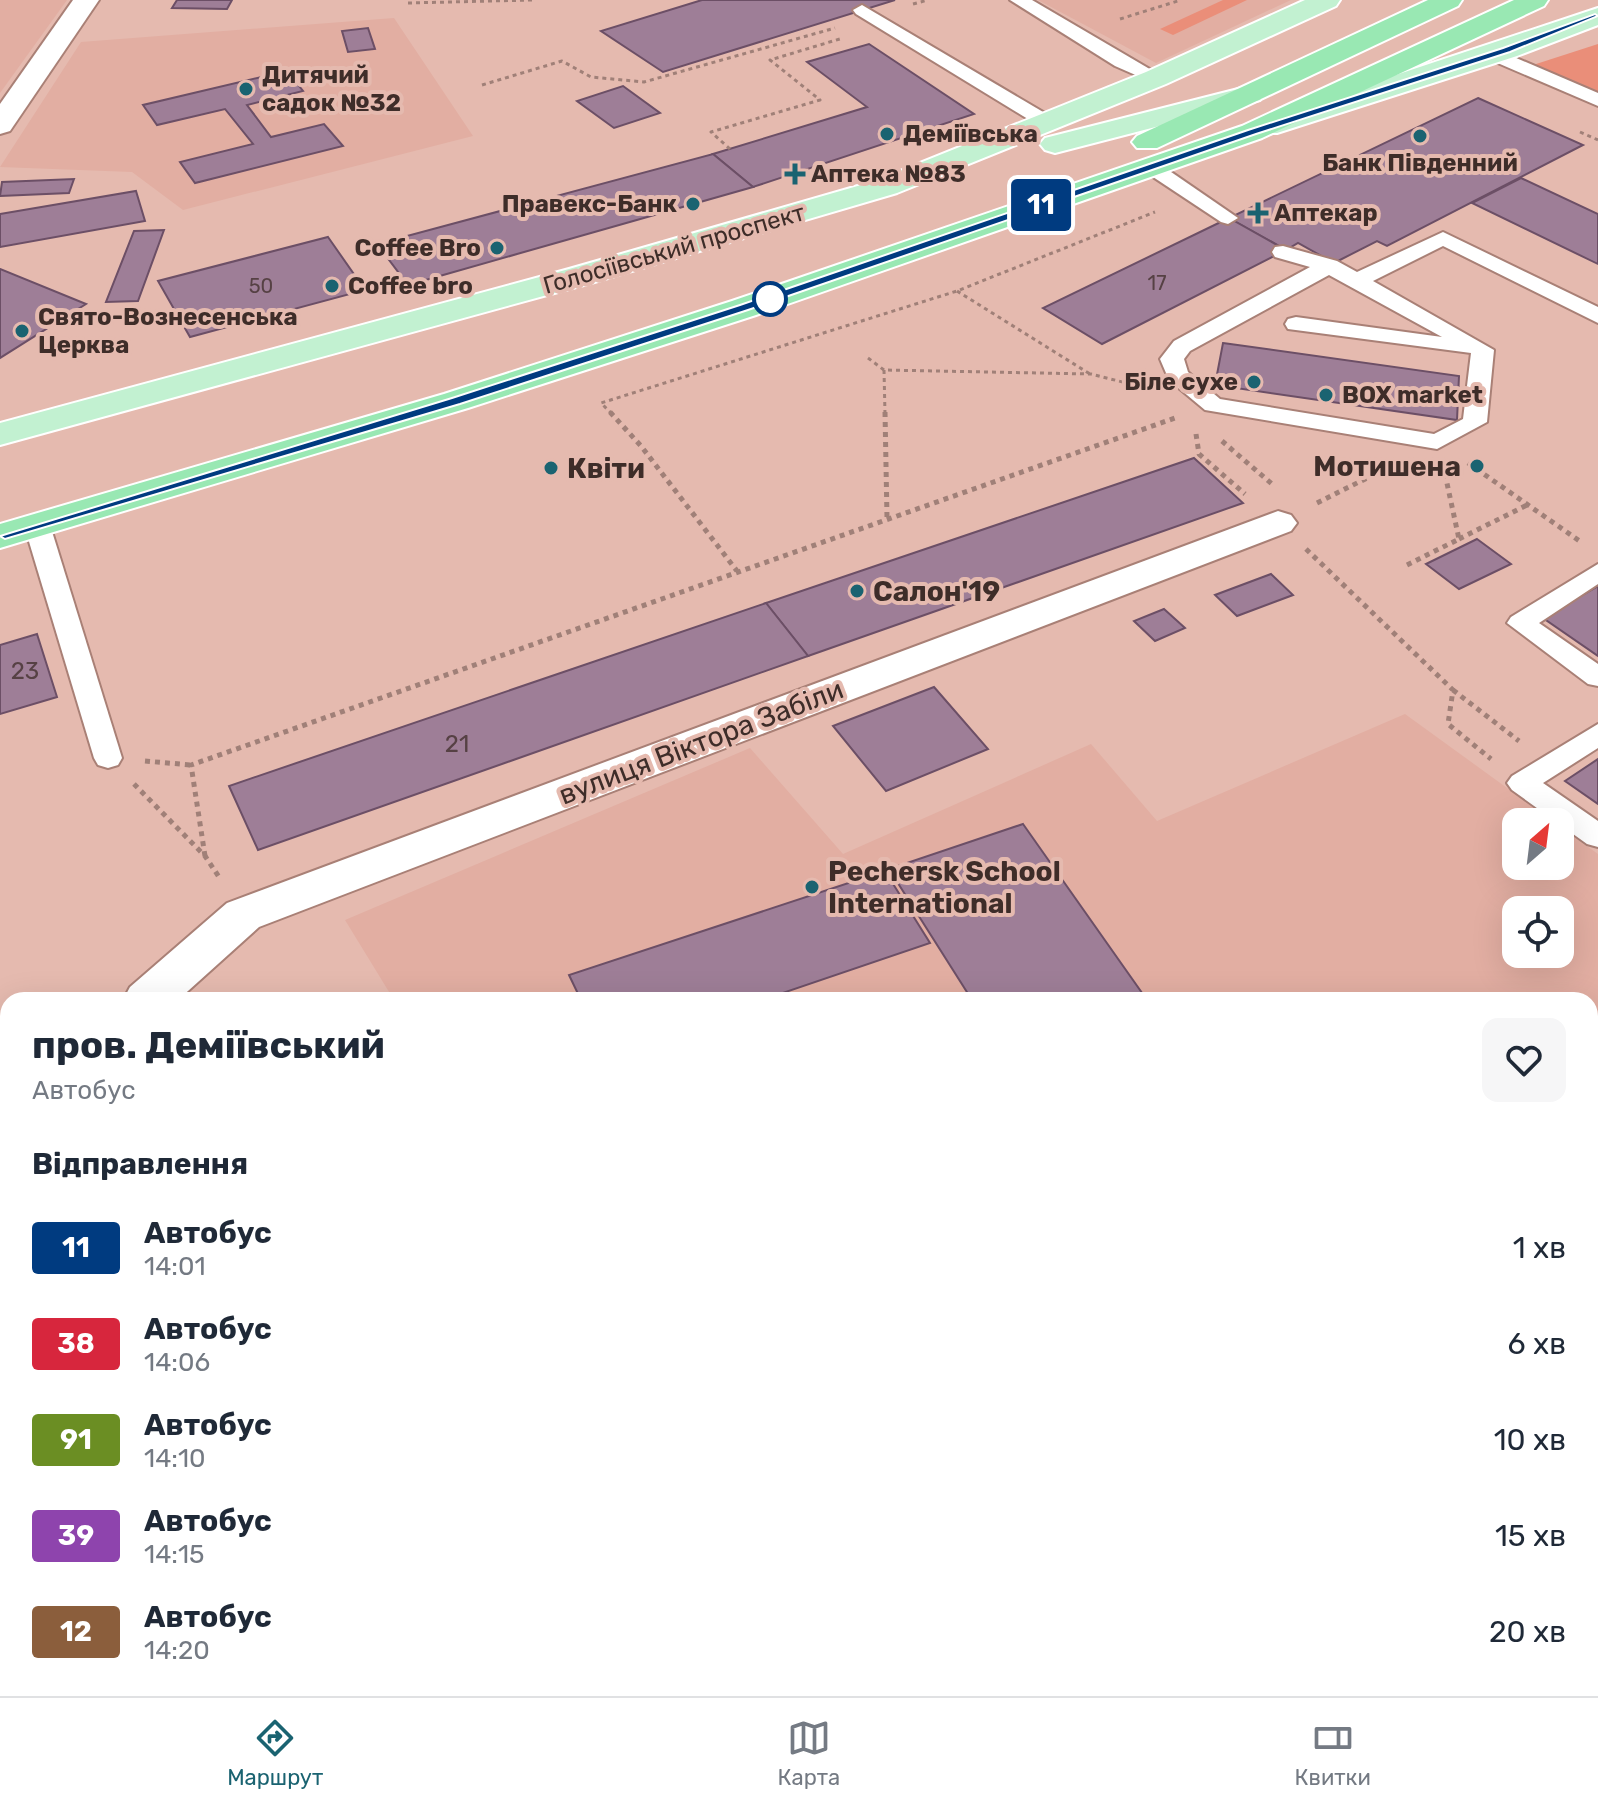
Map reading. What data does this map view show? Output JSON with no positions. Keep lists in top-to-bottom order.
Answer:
{
  "streets": {
    "main road": ["Голосіївський проспект"],
    "street": ["вулиця Віктора Забіли"]
  },
  "places": {
    "other": [
      "Дитячий садок №32",
      "Деміївська",
      "Банк Південний",
      "Правекс-Банк",
      "Coffee Bro",
      "Coffee bro",
      "Свято-Вознесенська Церква",
      "Біле сухе",
      "BOX market",
      "Мотишена",
      "Квіти",
      "Салон'19",
      "Pechersk School International"
    ],
    "health": ["Аптека №83", "Аптекар"]
  },
  "lines": ["bus line 11"],
  "house_numbers": [
    "17",
    "50",
    "23",
    "21"
  ],
  "north": "top right",
  "page": {
    "on_map": "11",
    "heading": [
      ["пров. Деміївський", "Автобус"],
      "Відправлення"
    ],
    "list": [
      {
        "mark": "11",
        "name": "Автобус",
        "note": "14:01",
        "value": "1 хв"
      },
      {
        "mark": "38",
        "name": "Автобус",
        "note": "14:06",
        "value": "6 хв"
      },
      {
        "mark": "91",
        "name": "Автобус",
        "note": "14:10",
        "value": "10 хв"
      },
      {
        "mark": "39",
        "name": "Автобус",
        "note": "14:15",
        "value": "15 хв"
      },
      {
        "mark": "12",
        "name": "Автобус",
        "note": "14:20",
        "value": "20 хв"
      }
    ],
    "tabs": ["Маршрут", "Карта", "Квитки"]
  }
}
